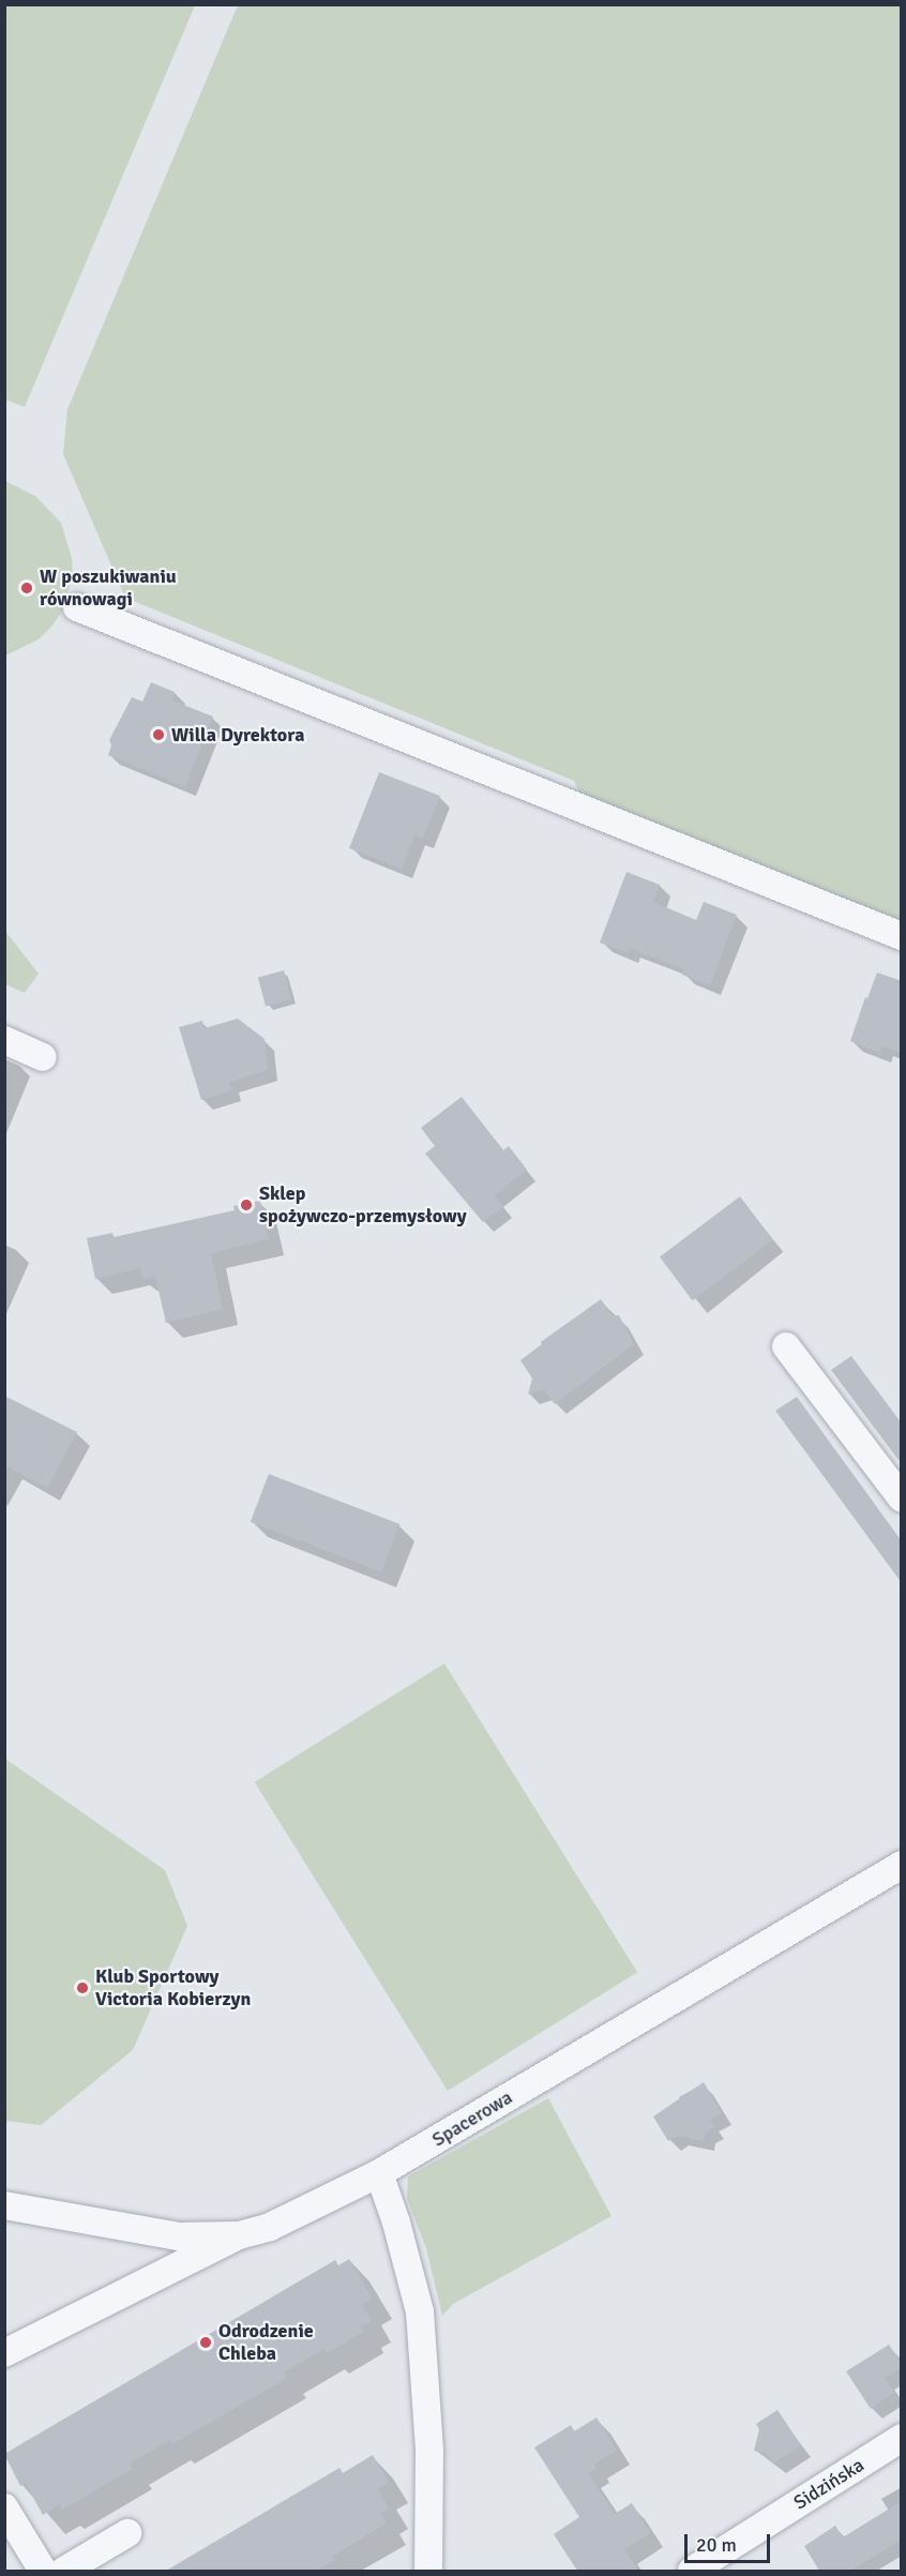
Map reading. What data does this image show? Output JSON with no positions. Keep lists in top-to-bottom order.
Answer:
{
  "streets": {
    "street": ["Spacerowa", "Sidzińska"]
  },
  "places": [
    "W poszukiwaniu równowagi",
    "Willa Dyrektora",
    "Sklep spożywczo-przemysłowy",
    "Klub Sportowy Victoria Kobierzyn",
    "Odrodzenie Chleba"
  ],
  "scale_bar": "20 m"
}
